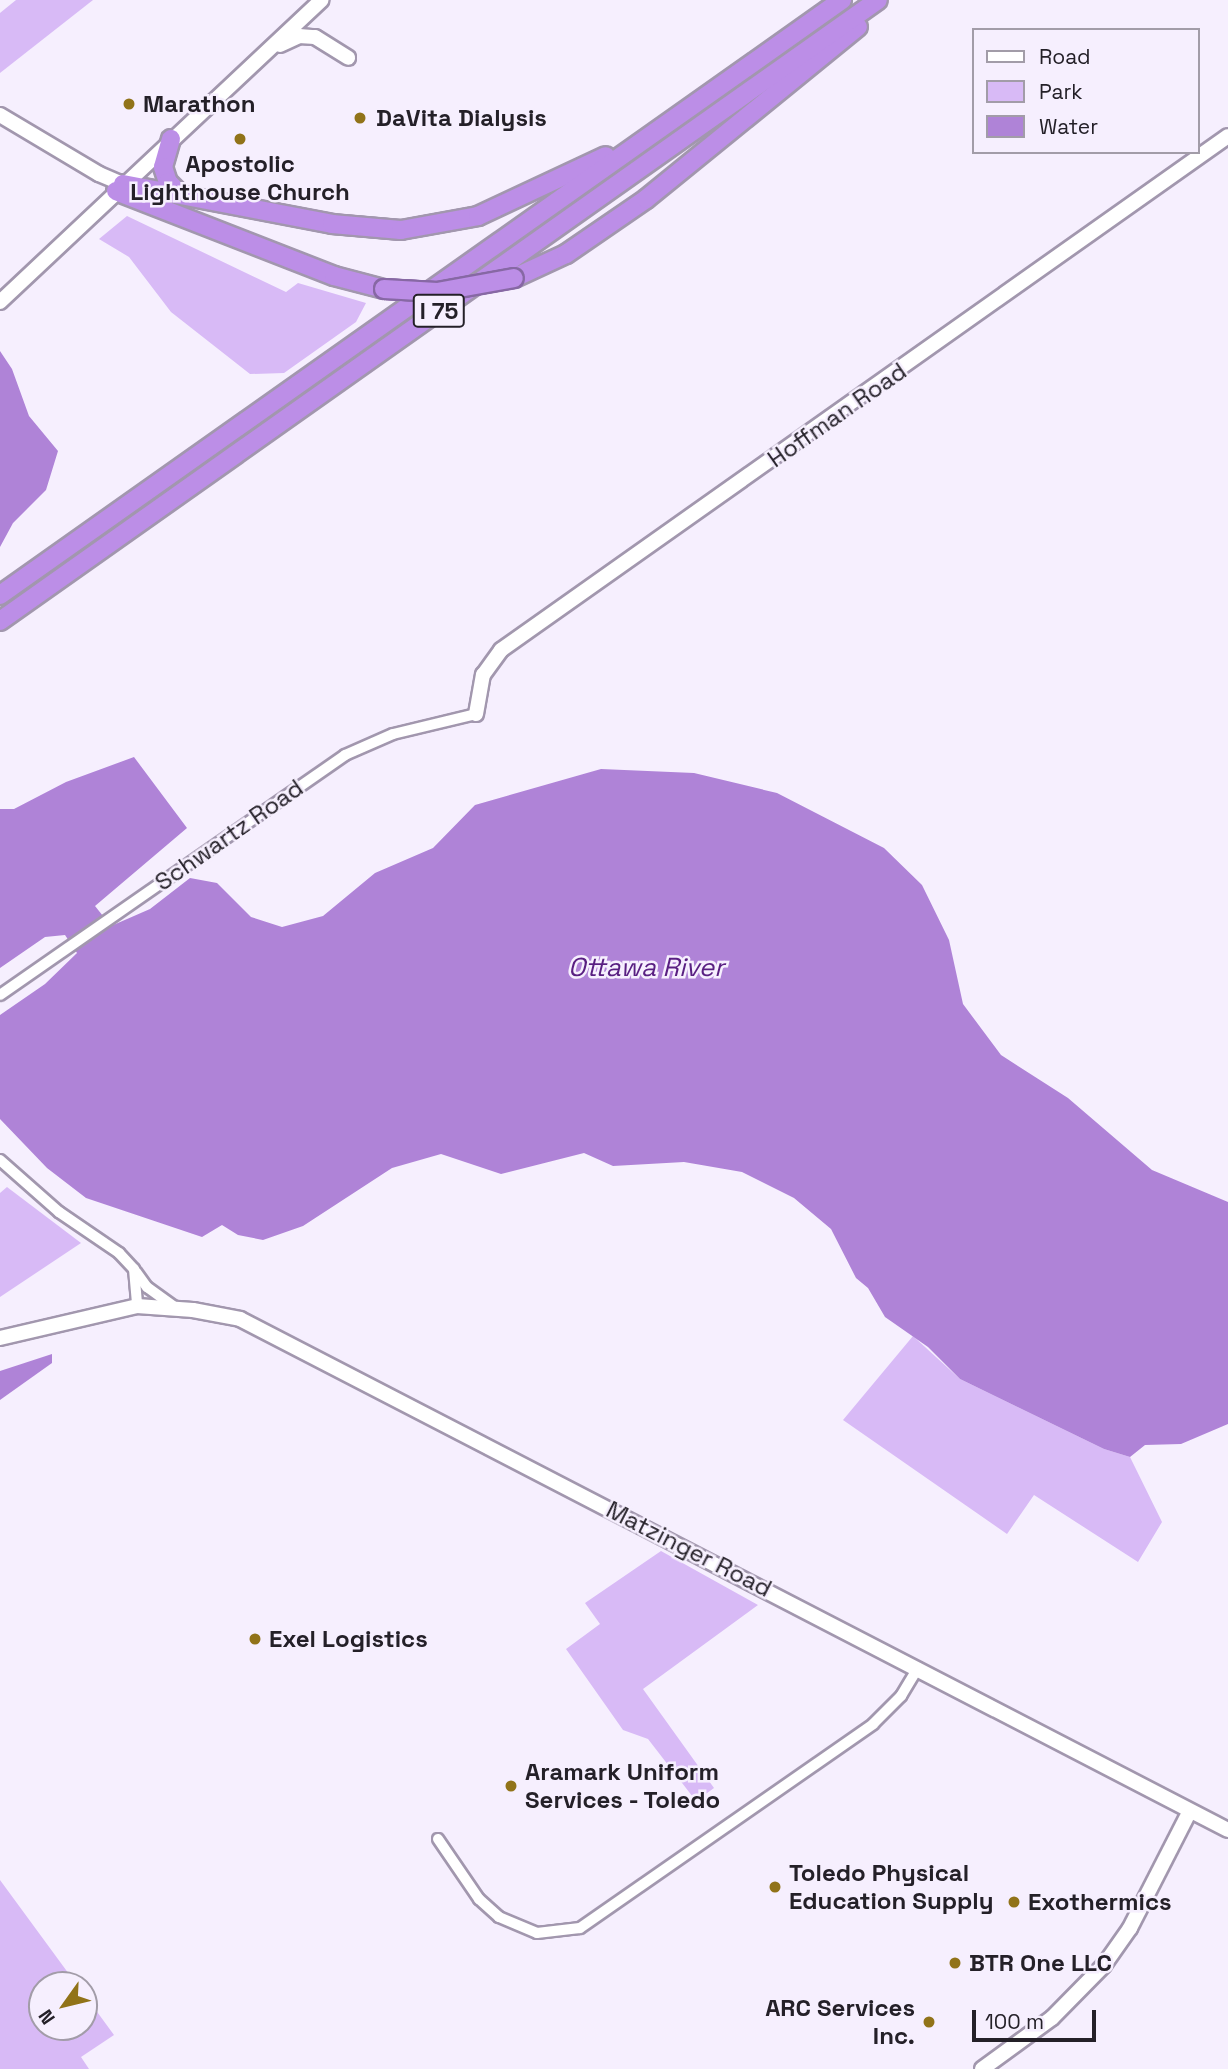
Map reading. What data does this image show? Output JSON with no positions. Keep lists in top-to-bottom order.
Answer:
{
  "streets": {
    "highway": ["I 75"],
    "street": ["Hoffman Road", "Schwartz Road", "Matzinger Road"]
  },
  "crossings": [
    ["Hoffman Road", "Schwartz Road"]
  ],
  "water": ["Ottawa River"],
  "places": [
    "Marathon",
    "DaVita Dialysis",
    "Apostolic Lighthouse Church",
    "Exel Logistics",
    "Aramark Uniform Services - Toledo",
    "Toledo Physical Education Supply",
    "Exothermics",
    "BTR One LLC",
    "ARC Services Inc."
  ],
  "legend": ["Road", "Park", "Water"],
  "scale_bar": "100 m",
  "north": "bottom left"
}
